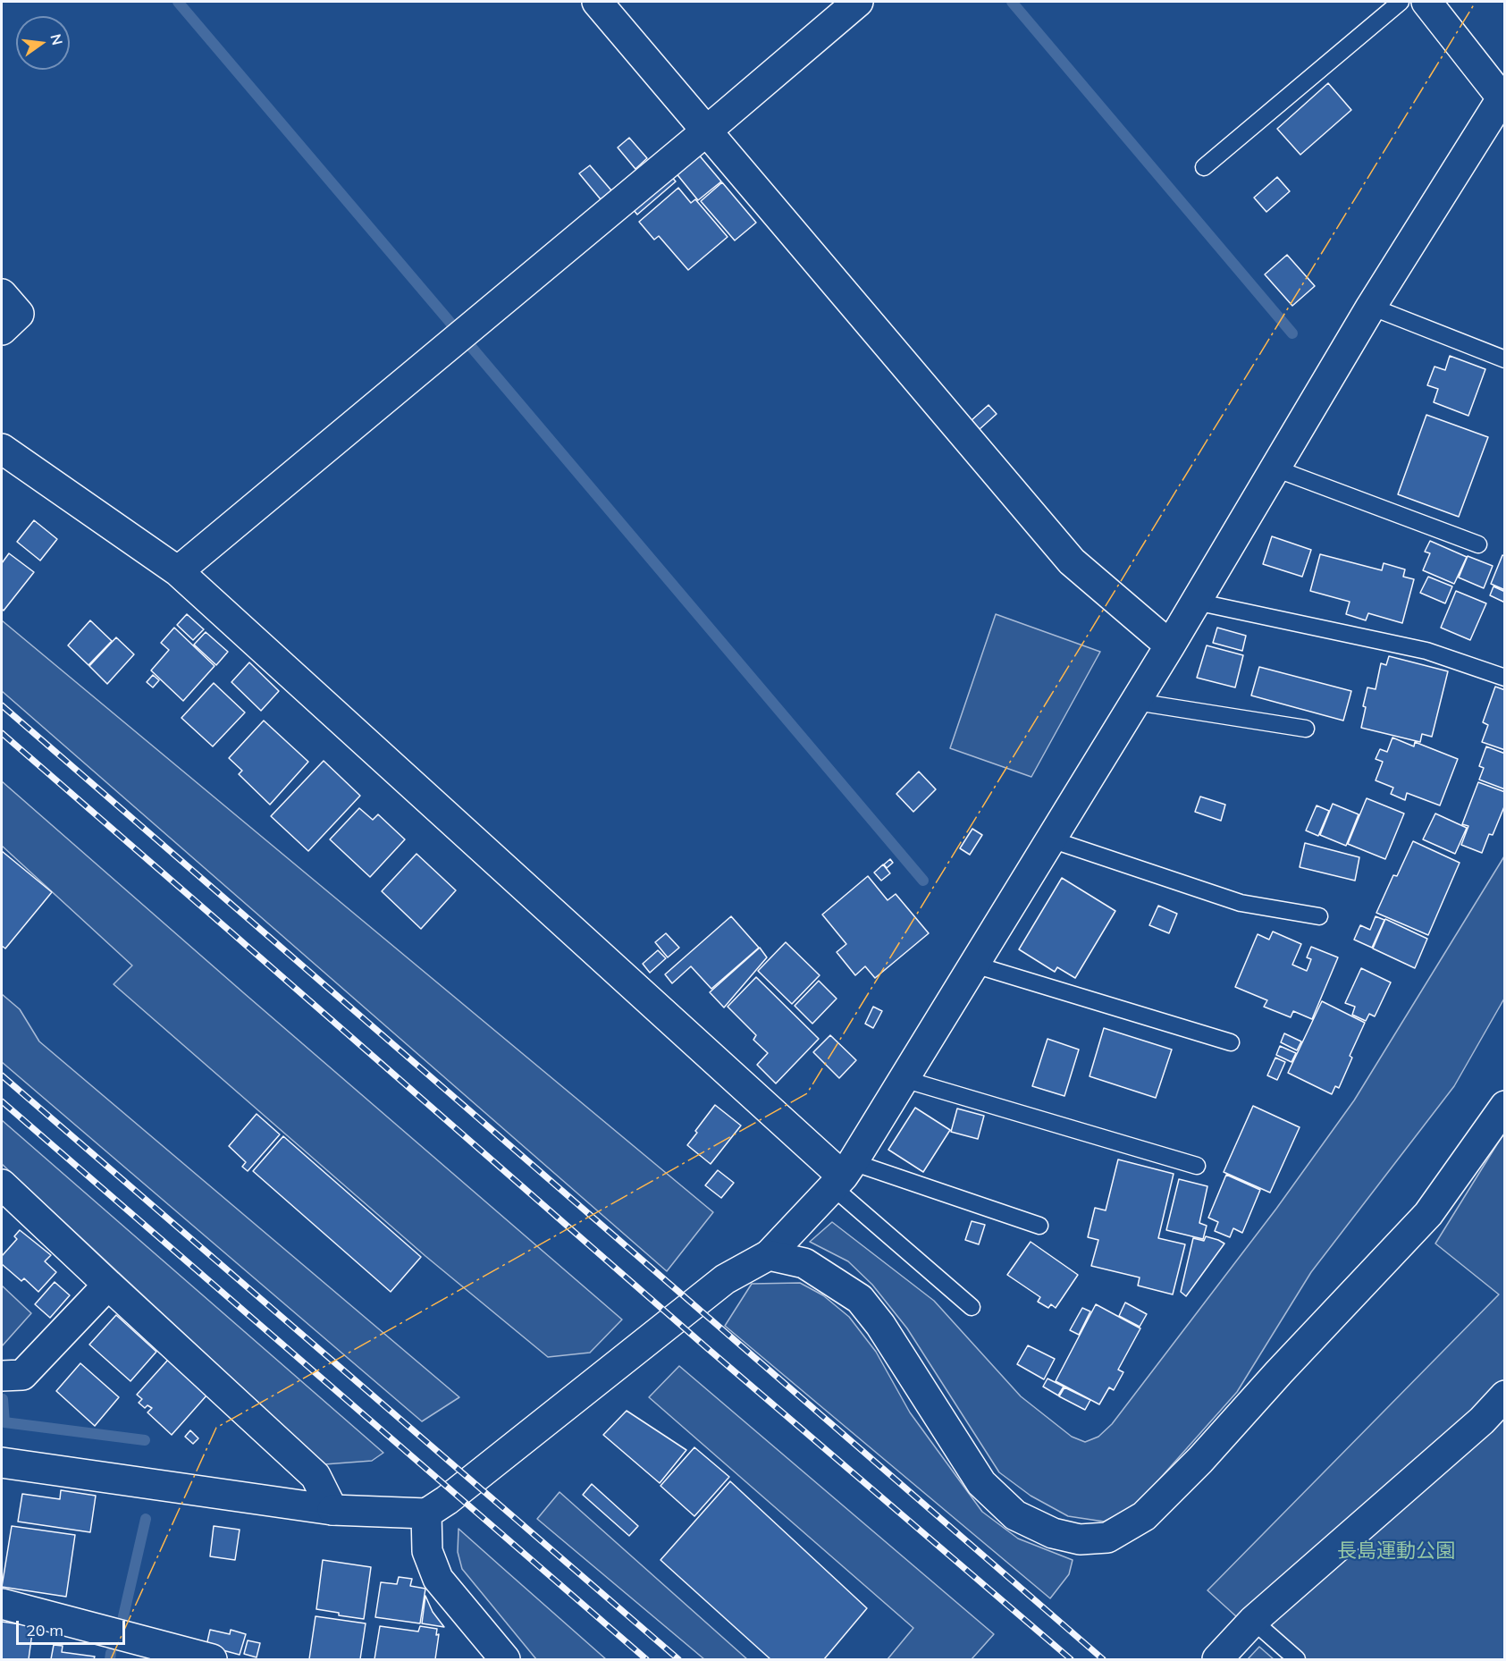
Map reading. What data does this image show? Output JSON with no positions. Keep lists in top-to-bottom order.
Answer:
{
  "parks": ["長島運動公園"],
  "scale_bar": "20 m",
  "north": "right"
}
